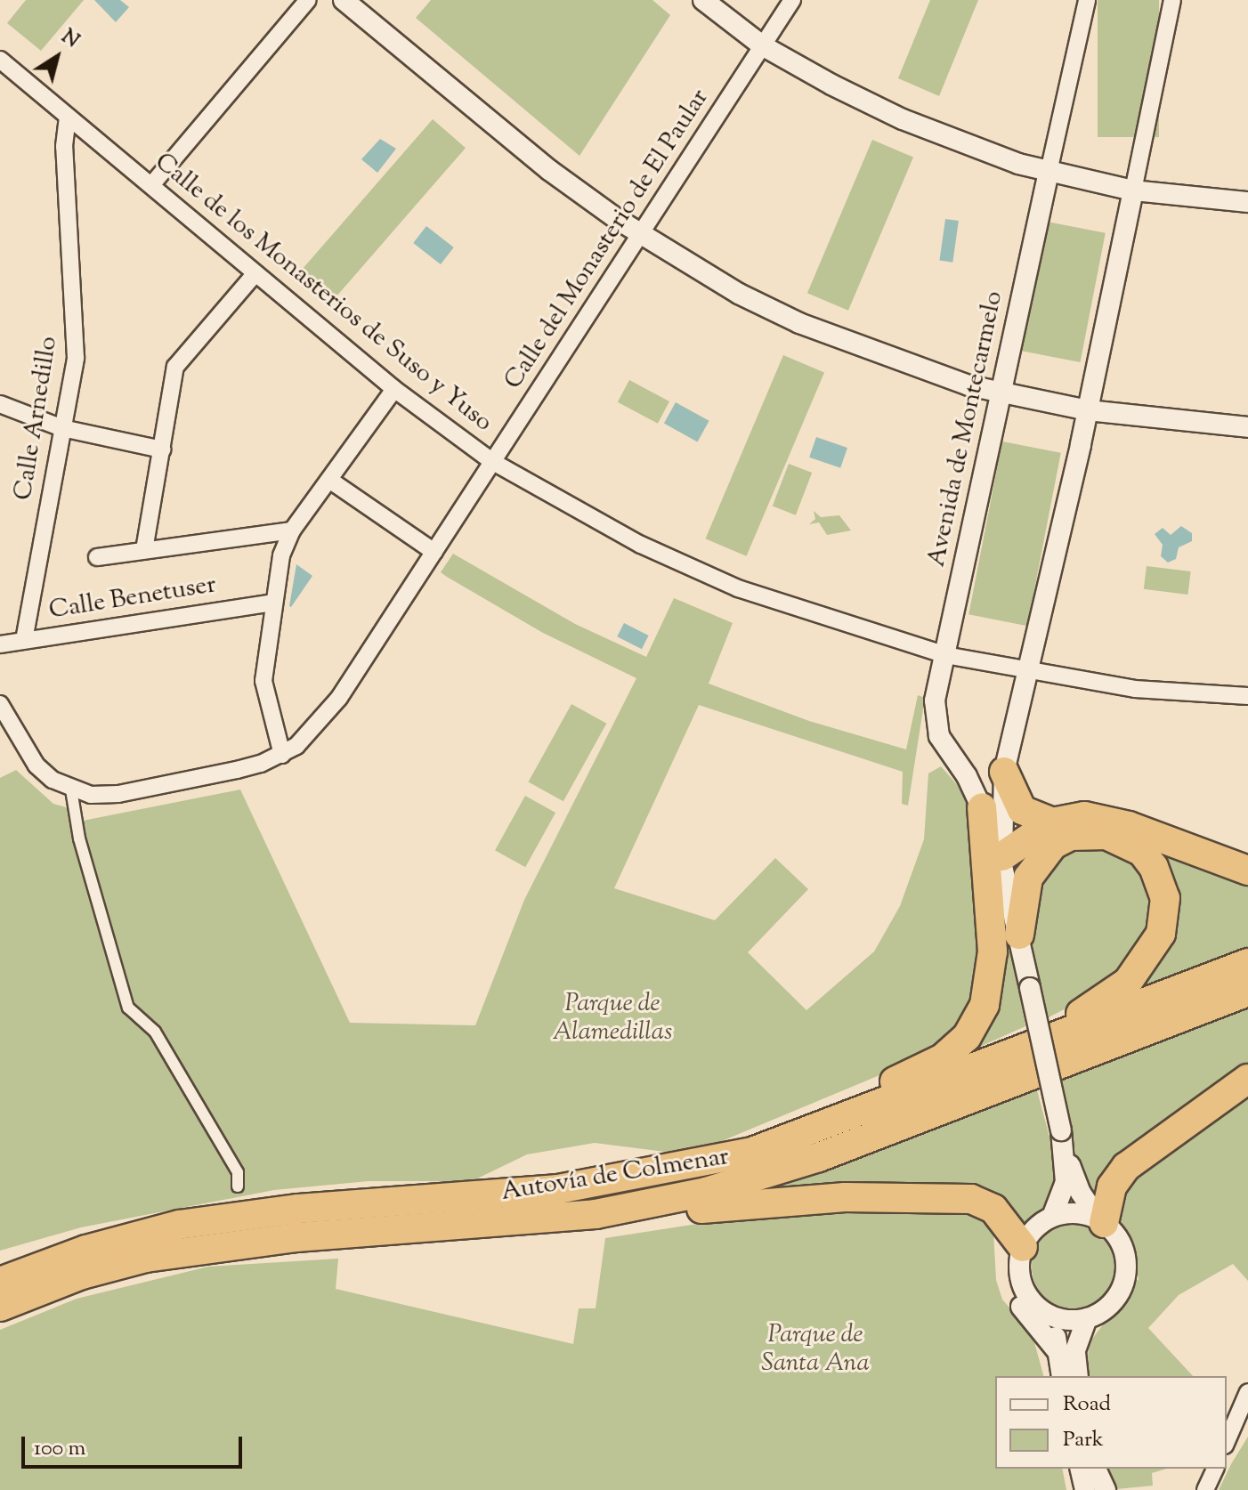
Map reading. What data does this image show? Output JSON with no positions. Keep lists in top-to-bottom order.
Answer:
{
  "streets": {
    "highway": ["Autovía de Colmenar"],
    "street": [
      "Calle del Monasterio de El Paular",
      "Calle de los Monasterios de Suso y Yuso",
      "Calle Arnedillo",
      "Avenida de Montecarmelo",
      "Calle Benetuser"
    ]
  },
  "crossings": [
    ["Calle del Monasterio de El Paular", "Calle de los Monasterios de Suso y Yuso"],
    ["Calle de los Monasterios de Suso y Yuso", "Calle Arnedillo"],
    ["Calle de los Monasterios de Suso y Yuso", "Avenida de Montecarmelo"],
    ["Calle Arnedillo", "Calle Benetuser"]
  ],
  "parks": ["Parque de Alamedillas", "Parque de Santa Ana"],
  "legend": ["Road", "Park"],
  "scale_bar": "100 m",
  "north": "top right"
}
